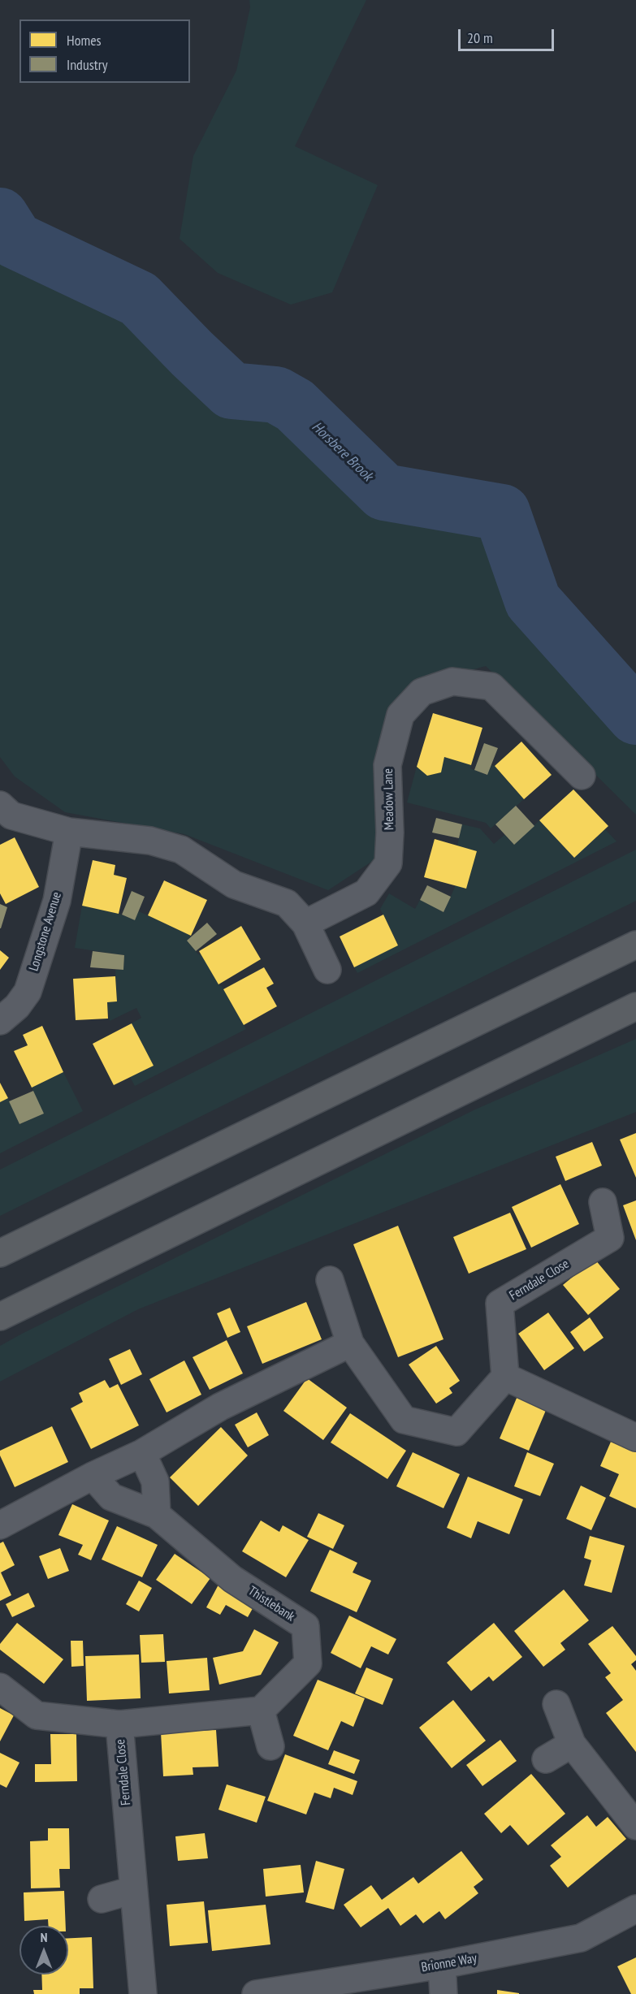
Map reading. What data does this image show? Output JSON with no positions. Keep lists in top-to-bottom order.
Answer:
{
  "streets": {
    "street": [
      "Meadow Lane",
      "Longstone Avenue",
      "Ferndale Close",
      "Thistlebank",
      "Brionne Way"
    ]
  },
  "water": ["Horsbere Brook"],
  "legend": ["Homes", "Industry"],
  "scale_bar": "20 m",
  "north": "top"
}
